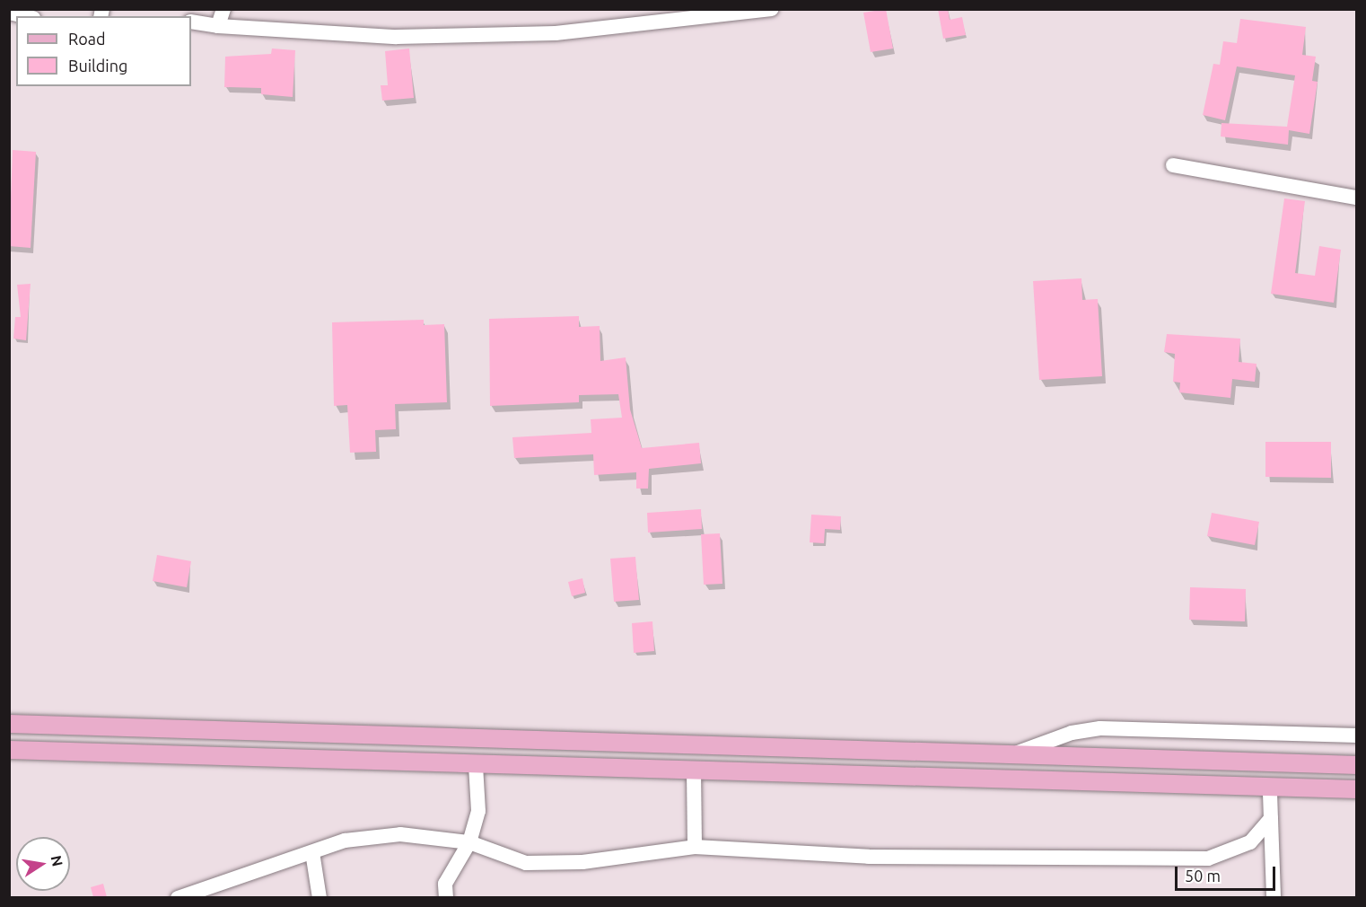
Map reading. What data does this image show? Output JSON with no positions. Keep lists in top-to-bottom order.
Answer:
{
  "legend": ["Road", "Building"],
  "scale_bar": "50 m",
  "north": "right"
}
